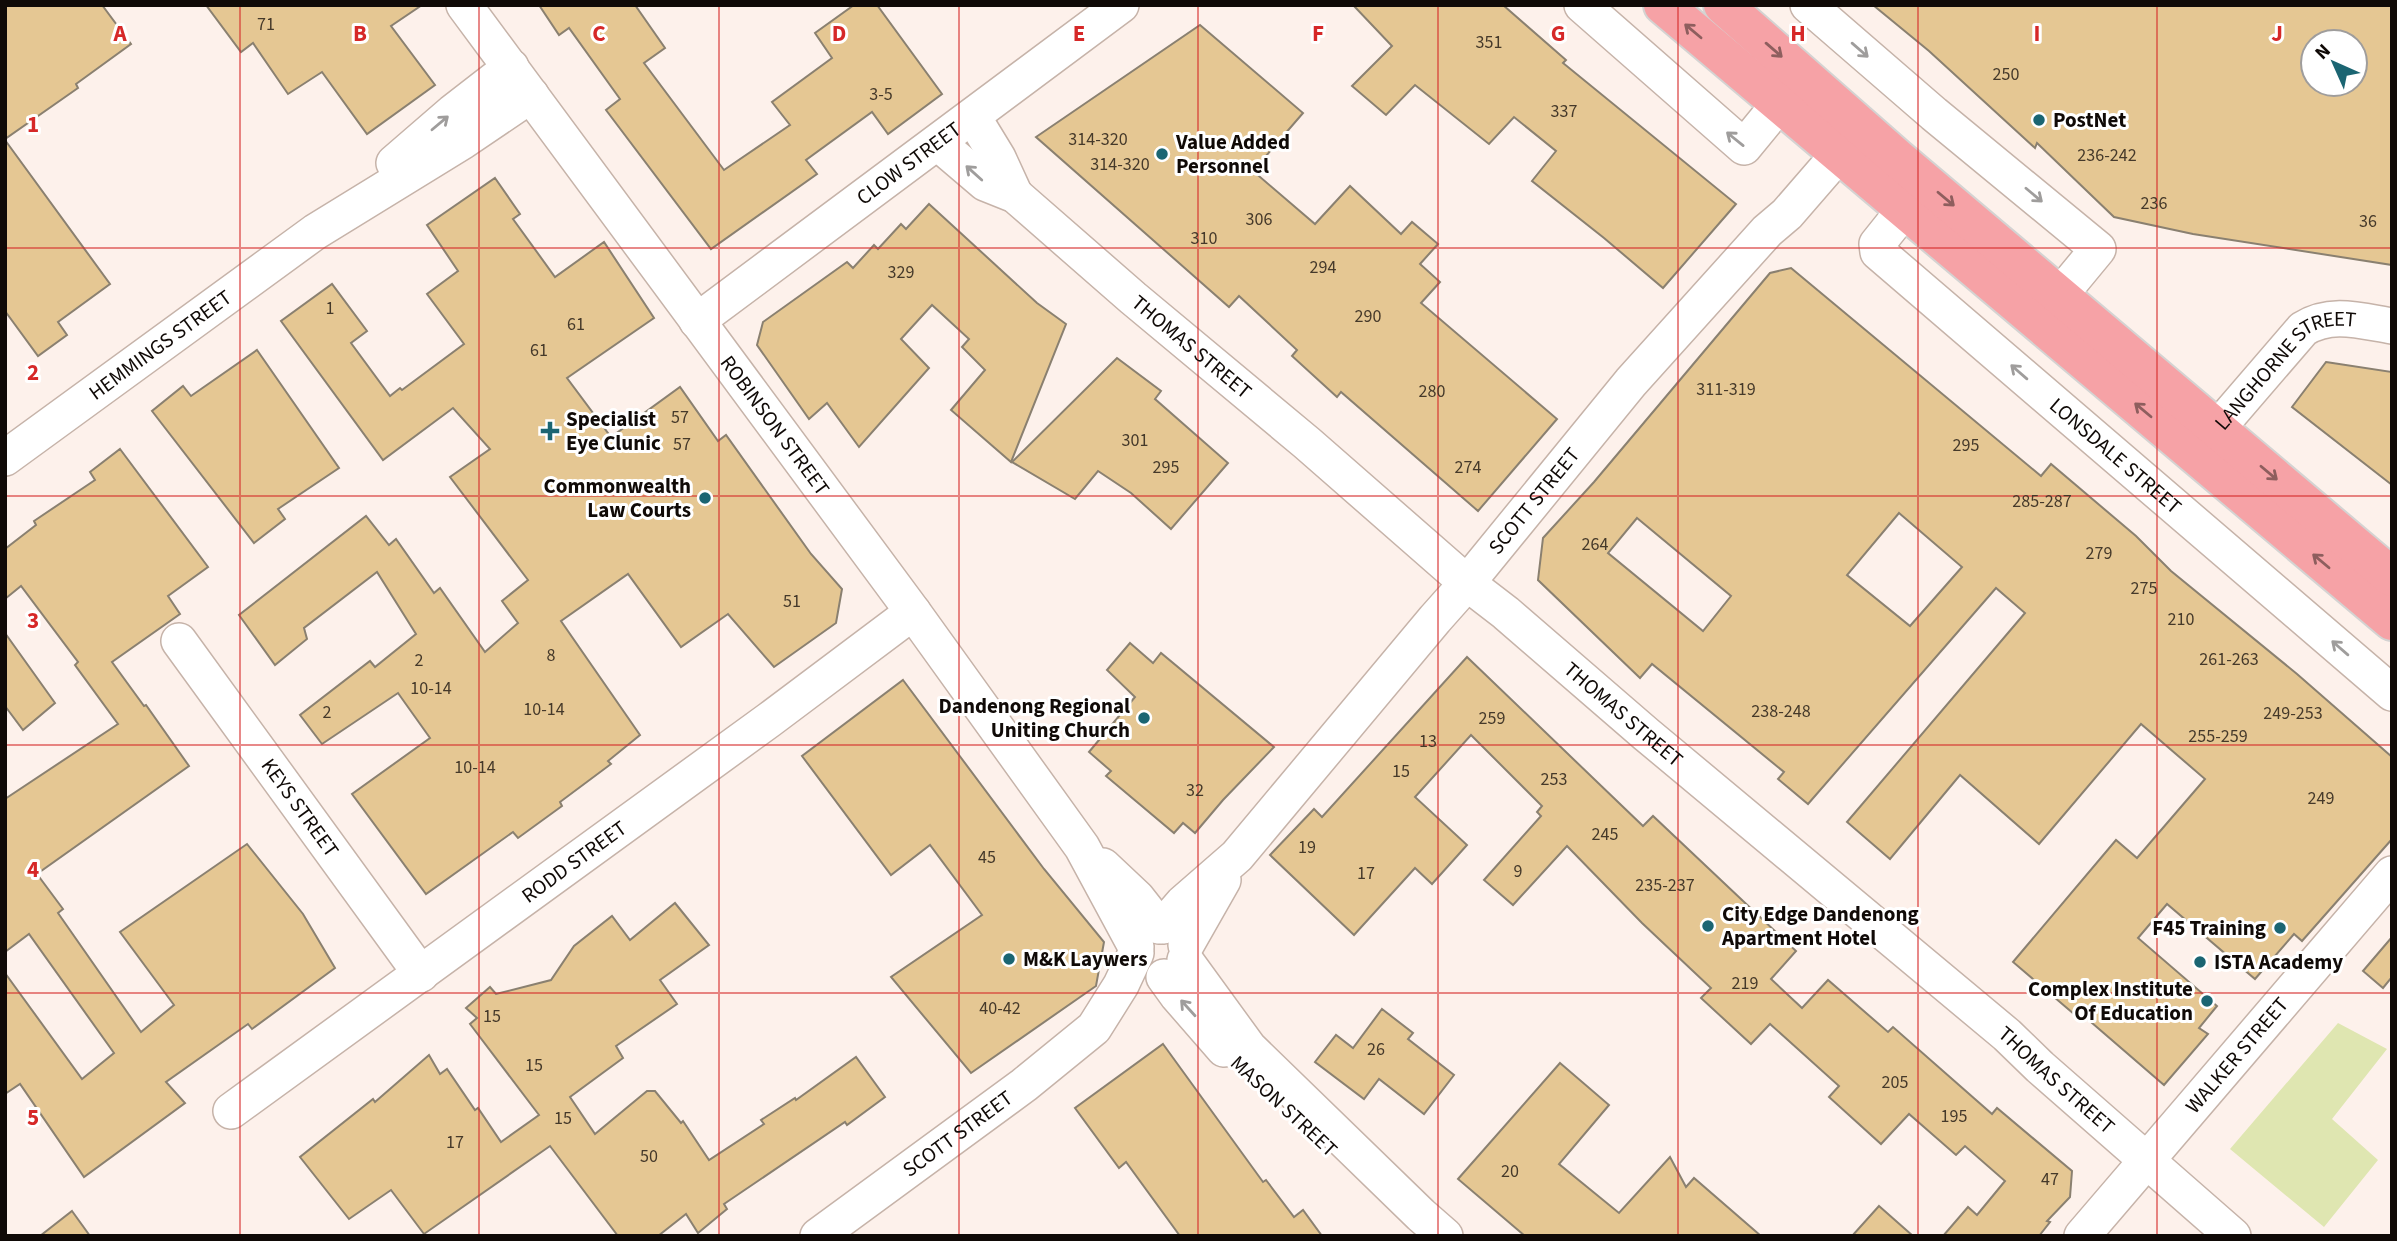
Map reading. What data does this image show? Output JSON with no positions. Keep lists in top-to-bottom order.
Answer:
{
  "streets": {
    "street": [
      "CLOW STREET",
      "HEMMINGS STREET",
      "THOMAS STREET",
      "LANGHORNE STREET",
      "ROBINSON STREET",
      "LONSDALE STREET",
      "SCOTT STREET",
      "KEYS STREET",
      "RODD STREET",
      "WALKER STREET",
      "MASON STREET"
    ]
  },
  "crossings": [
    ["CLOW STREET", "THOMAS STREET"],
    ["CLOW STREET", "ROBINSON STREET"],
    ["HEMMINGS STREET", "ROBINSON STREET"],
    ["THOMAS STREET", "SCOTT STREET"],
    ["THOMAS STREET", "WALKER STREET"],
    ["ROBINSON STREET", "SCOTT STREET"],
    ["ROBINSON STREET", "RODD STREET"],
    ["ROBINSON STREET", "MASON STREET"],
    ["SCOTT STREET", "MASON STREET"],
    ["KEYS STREET", "RODD STREET"]
  ],
  "one_way": ["LONSDALE STREET"],
  "places": {
    "other": [
      "PostNet",
      "Value Added Personnel",
      "Commonwealth Law Courts",
      "Dandenong Regional Uniting Church",
      "City Edge Dandenong Apartment Hotel",
      "F45 Training",
      "M&K Laywers",
      "ISTA Academy",
      "Complex Institute Of Education"
    ],
    "health": ["Specialist Eye Clunic"]
  },
  "house_numbers": [
    "71",
    "351",
    "250",
    "3-5",
    "337",
    "314-320",
    "236-242",
    "314-320",
    "236",
    "306",
    "36",
    "310",
    "294",
    "329",
    "1",
    "290",
    "61",
    "61",
    "311-319",
    "280",
    "57",
    "301",
    "57",
    "295",
    "295",
    "274",
    "285-287",
    "264",
    "279",
    "275",
    "51",
    "210",
    "8",
    "261-263",
    "2",
    "10-14",
    "10-14",
    "238-248",
    "2",
    "249-253",
    "259",
    "255-259",
    "13",
    "10-14",
    "15",
    "253",
    "32",
    "249",
    "245",
    "19",
    "45",
    "9",
    "17",
    "235-237",
    "219",
    "40-42",
    "15",
    "26",
    "15",
    "205",
    "195",
    "15",
    "17",
    "50",
    "20",
    "47"
  ],
  "north": "top left",
  "grid": {
    "columns": [
      "A",
      "B",
      "C",
      "D",
      "E",
      "F",
      "G",
      "H",
      "I",
      "J"
    ],
    "rows": [
      "1",
      "2",
      "3",
      "4",
      "5"
    ]
  }
}
